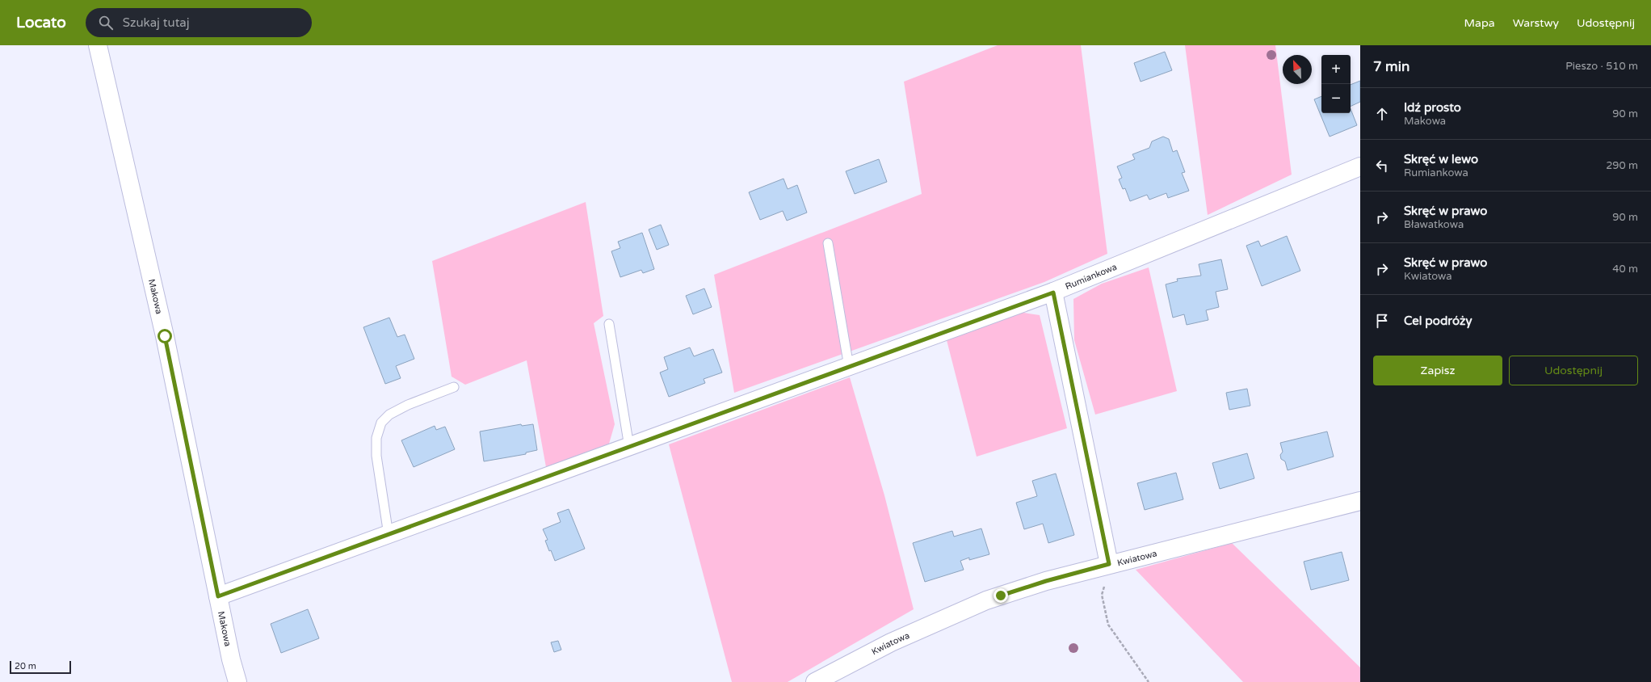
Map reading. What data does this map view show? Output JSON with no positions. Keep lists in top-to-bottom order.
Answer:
{
  "streets": {
    "street": ["Rumiankowa", "Makowa", "Kwiatowa"]
  },
  "crossings": [
    ["Rumiankowa", "Makowa"]
  ],
  "scale_bar": "20 m",
  "north": "top left",
  "page": {
    "header": "Locato",
    "search": "Szukaj tutaj",
    "nav": ["Mapa", "Warstwy", "Udostępnij"],
    "heading": ["7 min", "Pieszo · 510 m"],
    "map_buttons": ["+", "−"],
    "list": [
      ["Idź prosto", "Makowa", "90 m"],
      ["Skręć w lewo", "Rumiankowa", "290 m"],
      ["Skręć w prawo", "Bławatkowa", "90 m"],
      ["Skręć w prawo", "Kwiatowa", "40 m"],
      "Cel podróży"
    ],
    "buttons": ["Zapisz", "Udostępnij"],
    "scale": "20 m"
  }
}
